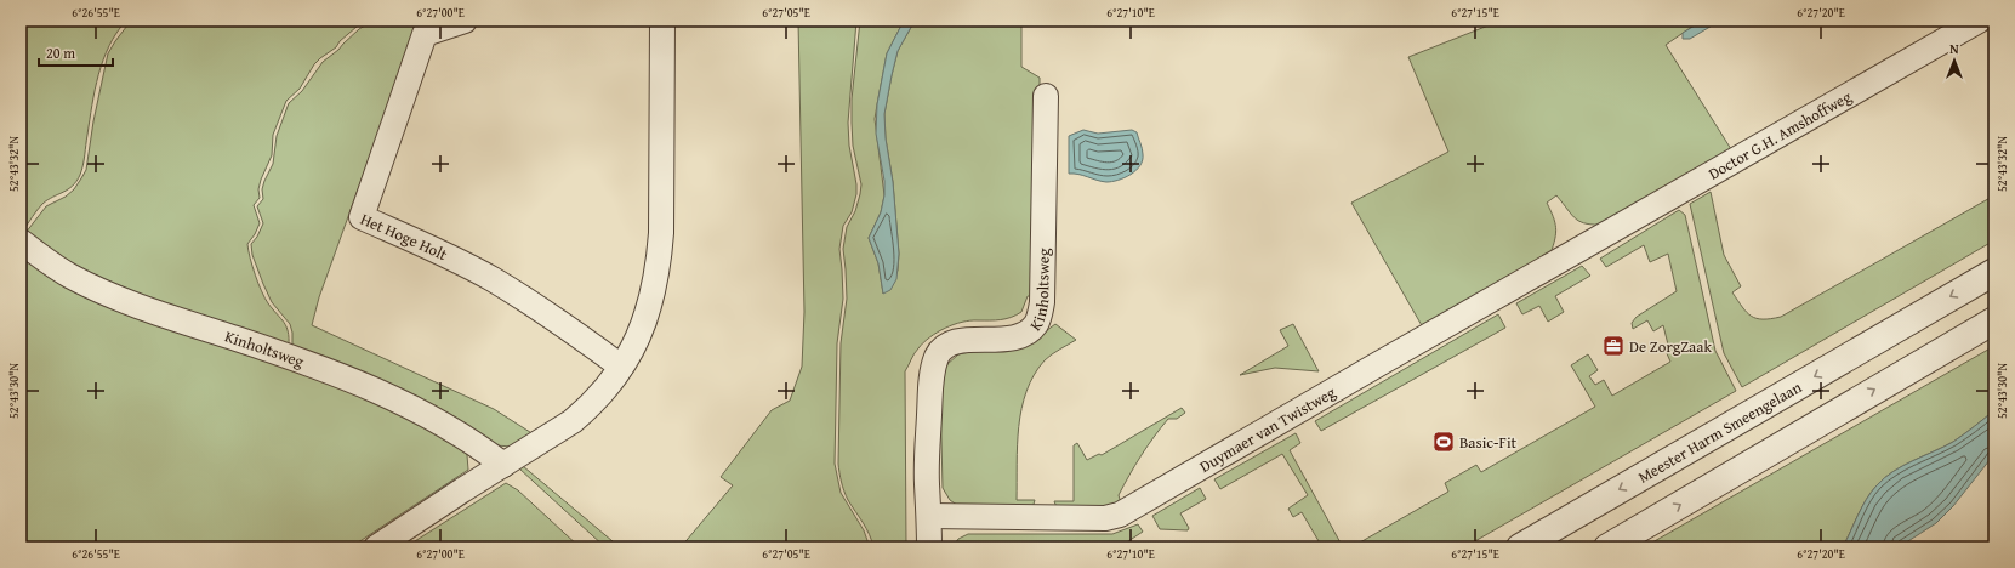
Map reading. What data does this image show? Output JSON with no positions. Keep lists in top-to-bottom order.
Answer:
{
  "streets": {
    "street": [
      "Doctor G.H. Amshoffweg",
      "Het Hoge Holt",
      "Kinholtsweg",
      "Duymaer van Twistweg",
      "Meester Harm Smeengelaan"
    ]
  },
  "crossings": [
    ["Doctor G.H. Amshoffweg", "Duymaer van Twistweg"],
    ["Kinholtsweg", "Duymaer van Twistweg"]
  ],
  "places": {
    "office": ["De ZorgZaak"],
    "sports": ["Basic-Fit"]
  },
  "scale_bar": "20 m",
  "north": "top",
  "coordinates": [
    "6°26'55\"E",
    "6°27'00\"E",
    "6°27'05\"E",
    "6°27'10\"E",
    "6°27'15\"E",
    "6°27'20\"E",
    "52°43'32\"N",
    "52°43'30\"N"
  ]
}
